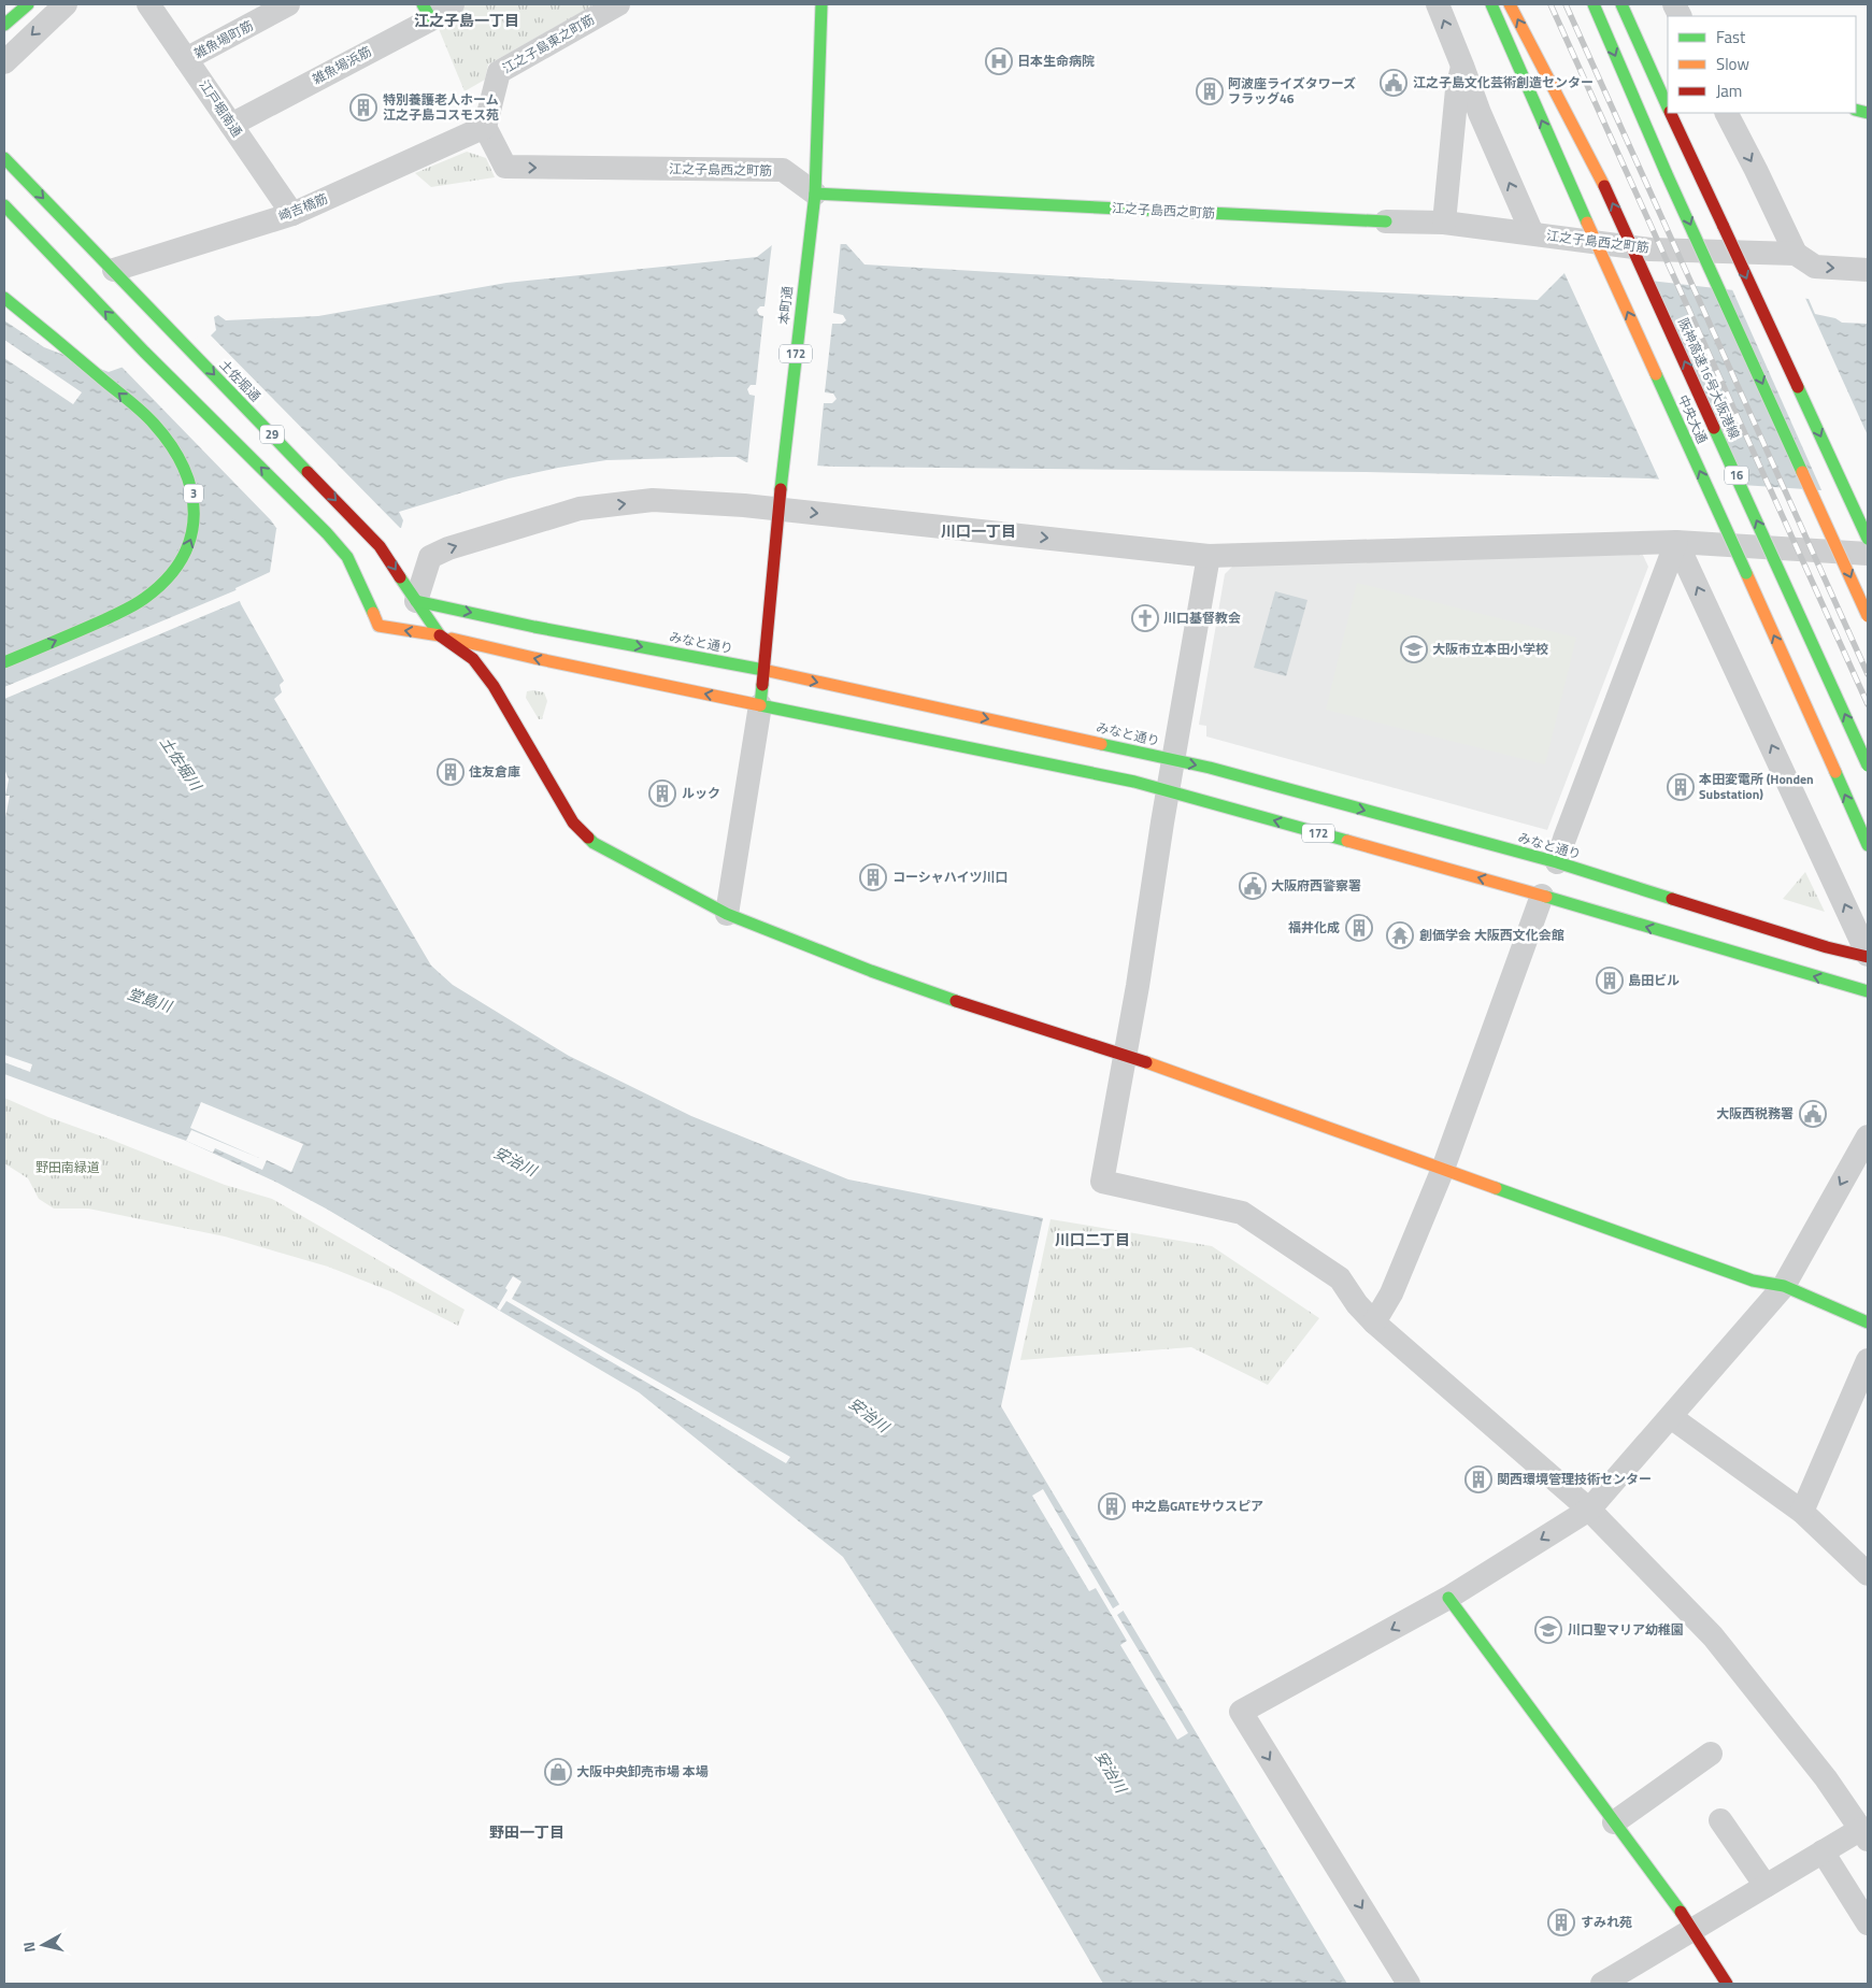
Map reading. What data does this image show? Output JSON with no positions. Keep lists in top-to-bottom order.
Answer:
{
  "streets": {
    "main road": [
      "江之子島西之町筋",
      "本町通",
      "172",
      "阪神高速16号大阪港線",
      "土佐堀通",
      "中央大通",
      "29",
      "16",
      "3",
      "みなと通り"
    ],
    "street": [
      "雑魚場町筋",
      "江之子島東之町筋",
      "雑魚場浜筋",
      "江戸堀南通",
      "崎吉橋筋"
    ]
  },
  "crossings": [
    ["雑魚場町筋", "江戸堀南通"],
    ["江之子島東之町筋", "江之子島西之町筋"],
    ["江之子島東之町筋", "崎吉橋筋"],
    ["雑魚場浜筋", "江戸堀南通"],
    ["江戸堀南通", "崎吉橋筋"],
    ["江之子島西之町筋", "崎吉橋筋"],
    ["江之子島西之町筋", "本町通"],
    ["崎吉橋筋", "土佐堀通"],
    ["本町通", "172"],
    ["本町通", "みなと通り"],
    ["土佐堀通", "29"],
    ["土佐堀通", "みなと通り"]
  ],
  "districts": [
    "江之子島一丁目",
    "川口一丁目",
    "川口二丁目",
    "野田一丁目"
  ],
  "water": ["土佐堀川", "堂島川", "安治川"],
  "parks": ["野田南緑道"],
  "places": {
    "hospital": ["日本生命病院"],
    "public building": ["江之子島文化芸術創造センター", "大阪府西警察署", "大阪西税務署"],
    "building": [
      "阿波座ライズタワーズ フラッグ46",
      "特別養護老人ホーム 江之子島コスモス苑",
      "住友倉庫",
      "本田変電所 (Honden Substation)",
      "ルック",
      "コーシャハイツ川口",
      "福井化成",
      "島田ビル",
      "関西環境管理技術センター",
      "中之島GATEサウスピア",
      "すみれ苑"
    ],
    "church": ["川口基督教会"],
    "school or university": ["大阪市立本田小学校", "川口聖マリア幼稚園"],
    "temple": ["創価学会 大阪西文化会館"],
    "shop": ["大阪中央卸売市場 本場"]
  },
  "legend": ["Fast", "Slow", "Jam"],
  "north": "left"
}
